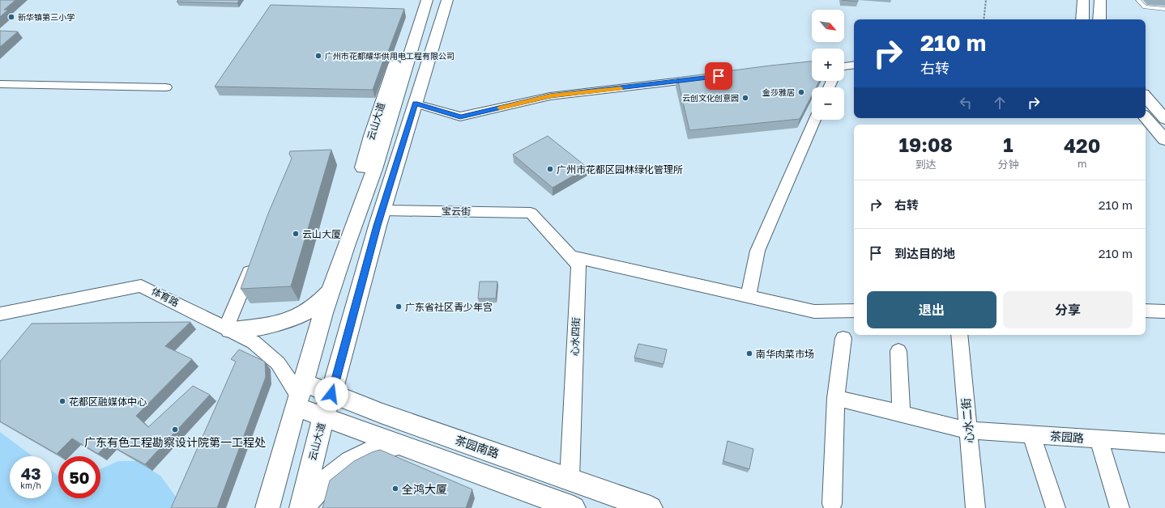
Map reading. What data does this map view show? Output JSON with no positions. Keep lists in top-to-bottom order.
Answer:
{
  "streets": {
    "main road": ["云山大道", "茶园南路"],
    "street": [
      "宝云街",
      "体育路",
      "心水四街",
      "心水二街",
      "茶园路"
    ]
  },
  "crossings": [
    ["云山大道", "宝云街"],
    ["云山大道", "体育路"],
    ["云山大道", "茶园南路"],
    ["宝云街", "心水四街"],
    ["体育路", "茶园南路"],
    ["心水四街", "茶园南路"],
    ["心水二街", "茶园路"]
  ],
  "places": [
    "新华镇第三小学",
    "广州市花都耀华供用电工程有限公司",
    "金莎雅居",
    "云创文化创意园",
    "广州市花都区园林绿化管理所",
    "云山大厦",
    "广东省社区青少年宫",
    "南华肉菜市场",
    "花都区融媒体中心",
    "广东有色工程勘察设计院第一工程处",
    "全鸿大厦"
  ],
  "north": "bottom right",
  "page": {
    "map_buttons": ["+", "−"],
    "turn": ["210 m", "右转"],
    "eta": [
      "19:08",
      "到达",
      "1",
      "分钟",
      "420",
      "m"
    ],
    "list": [
      {
        "name": "右转",
        "value": "210 m"
      },
      {
        "name": "到达目的地",
        "value": "210 m"
      }
    ],
    "buttons": ["退出", "分享"],
    "speed": "43 km/h",
    "limit": "50"
  }
}
